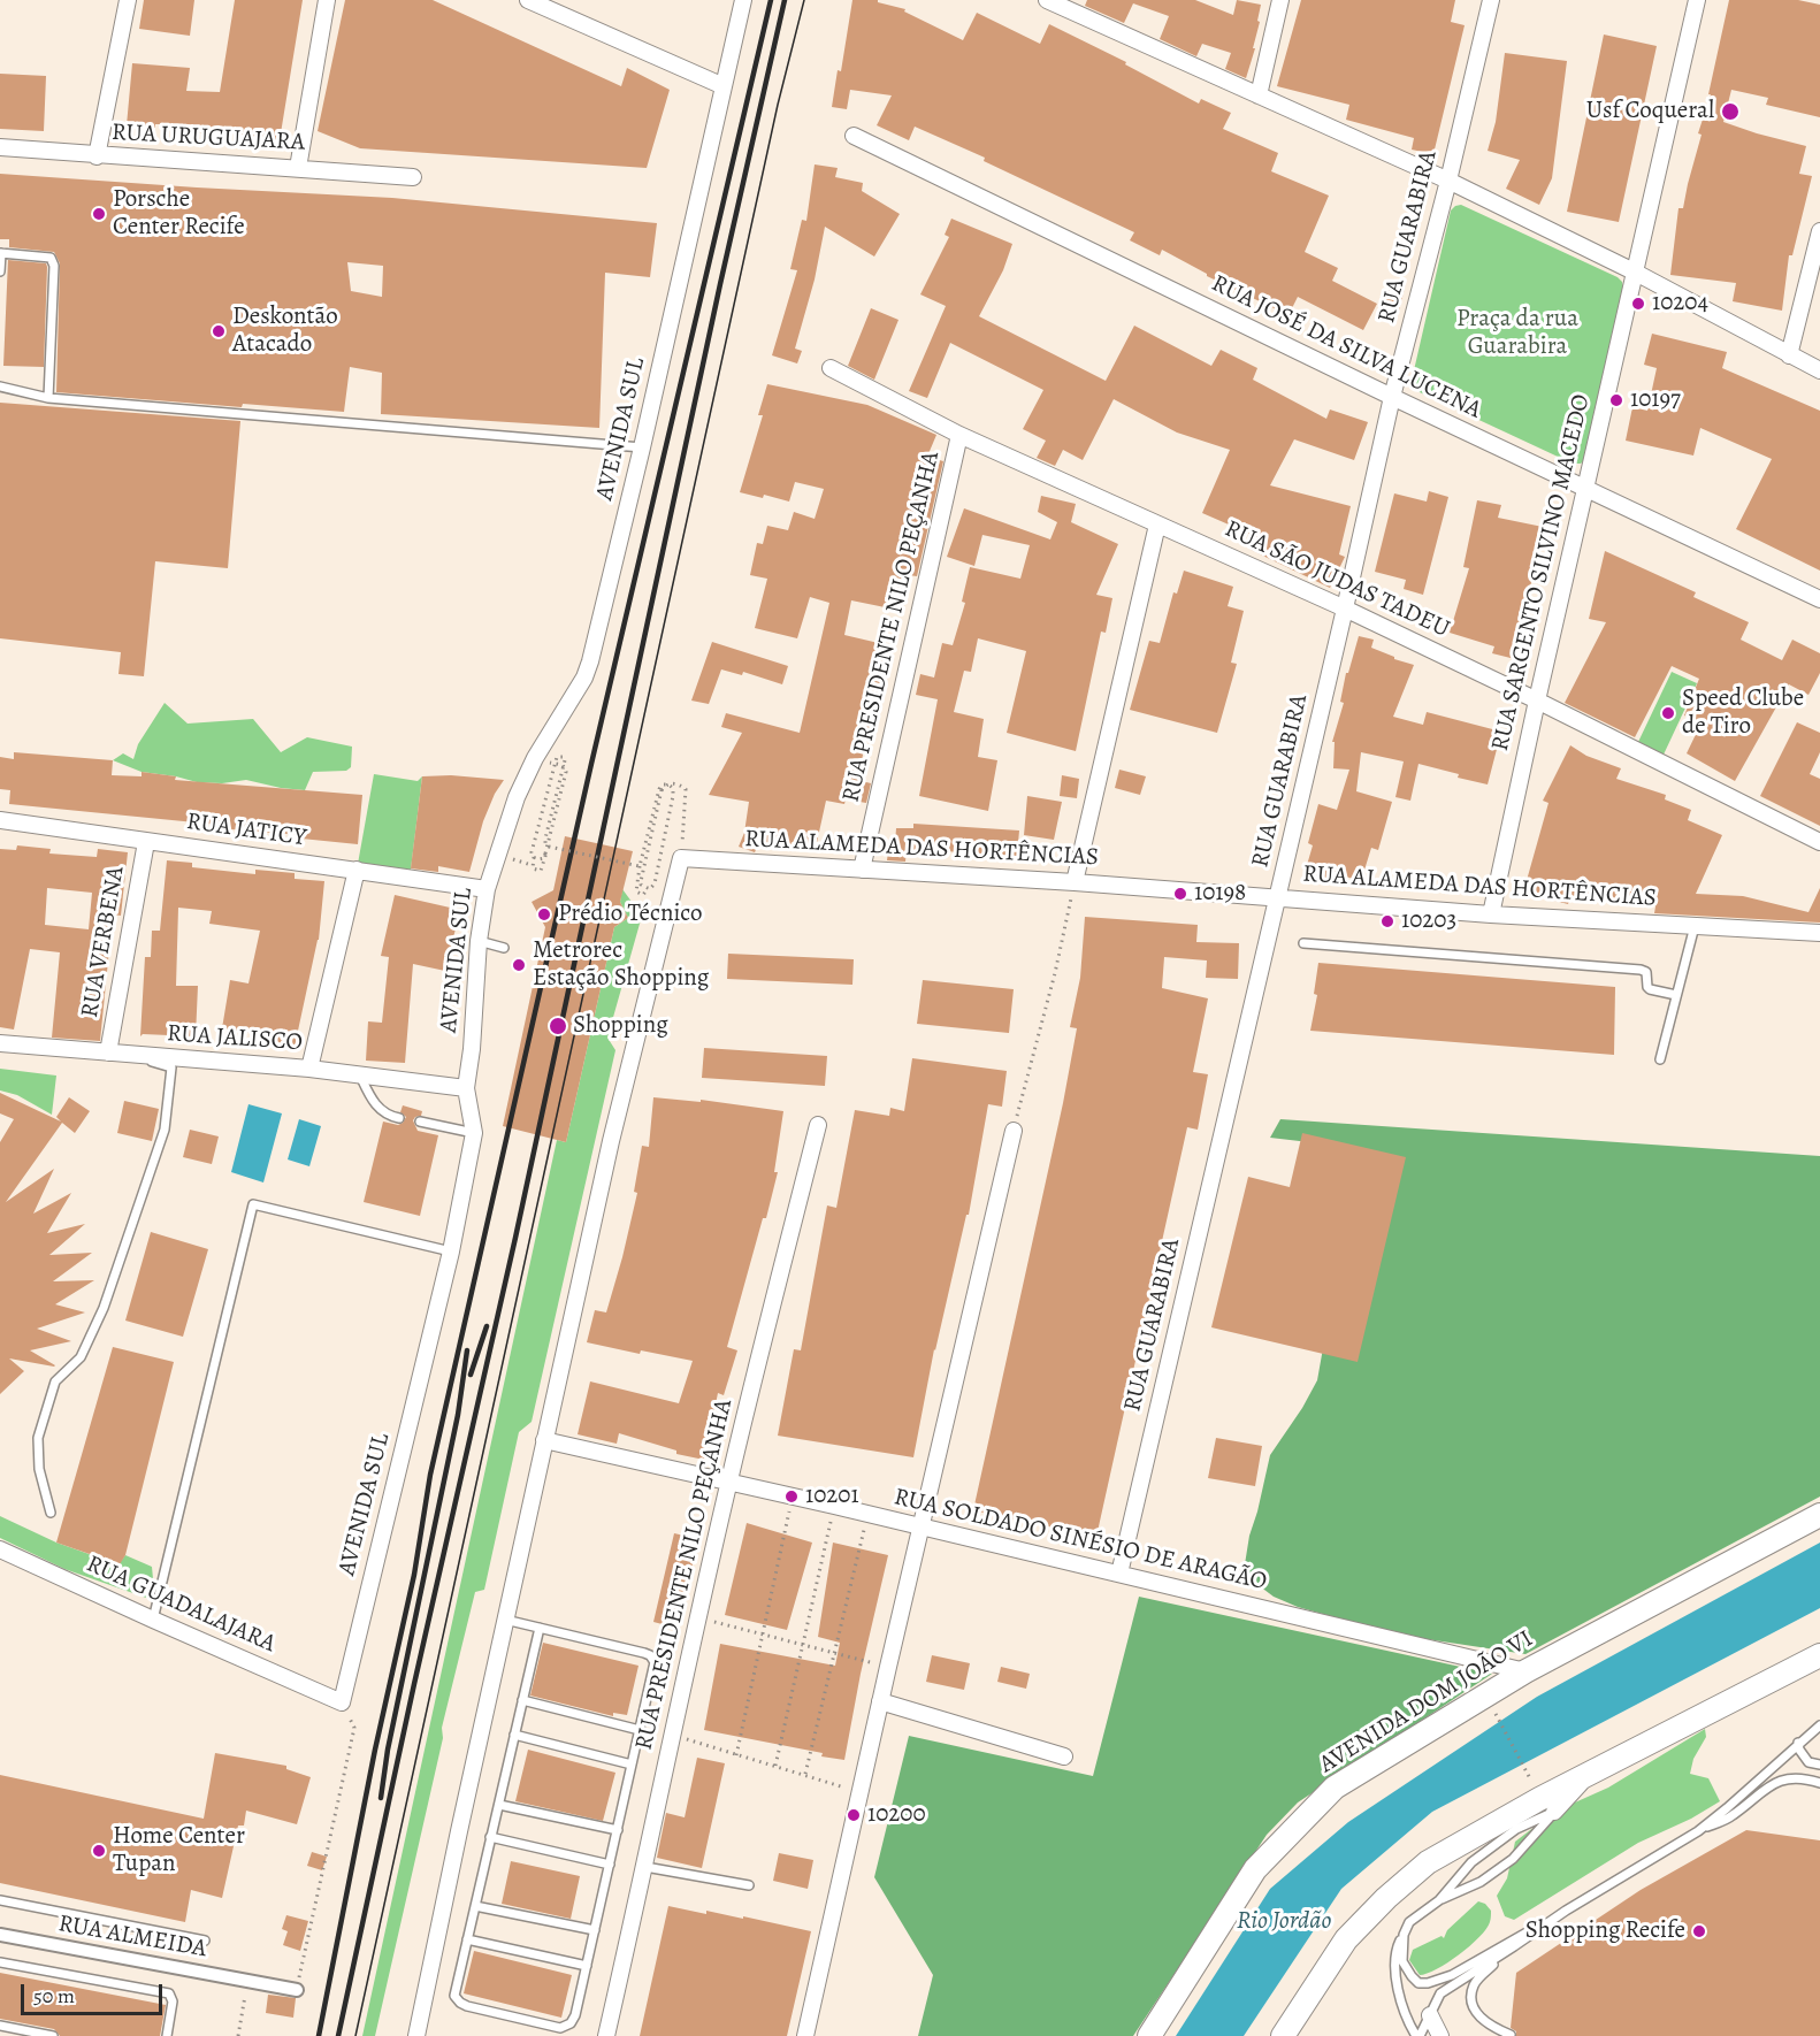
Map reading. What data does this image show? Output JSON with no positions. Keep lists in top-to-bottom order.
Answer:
{
  "streets": {
    "main road": ["AVENIDA DOM JOÃO VI"],
    "street": [
      "RUA URUGUAJARA",
      "RUA GUARABIRA",
      "RUA JOSÉ DA SILVA LUCENA",
      "AVENIDA SUL",
      "RUA SARGENTO SILVINO MACEDO",
      "RUA SÃO JUDAS TADEU",
      "RUA PRESIDENTE NILO PEÇANHA",
      "RUA JATICY",
      "RUA ALAMEDA DAS HORTÊNCIAS",
      "RUA VERBENA",
      "RUA JALISCO",
      "RUA SOLDADO SINÉSIO DE ARAGÃO",
      "RUA GUADALAJARA",
      "RUA ALMEIDA"
    ]
  },
  "crossings": [
    ["RUA GUARABIRA", "RUA JOSÉ DA SILVA LUCENA"],
    ["RUA GUARABIRA", "RUA SÃO JUDAS TADEU"],
    ["RUA GUARABIRA", "RUA ALAMEDA DAS HORTÊNCIAS"],
    ["RUA GUARABIRA", "RUA SOLDADO SINÉSIO DE ARAGÃO"],
    ["RUA JOSÉ DA SILVA LUCENA", "RUA SARGENTO SILVINO MACEDO"],
    ["AVENIDA SUL", "RUA JATICY"],
    ["AVENIDA SUL", "RUA JALISCO"],
    ["AVENIDA SUL", "RUA GUADALAJARA"],
    ["RUA SARGENTO SILVINO MACEDO", "RUA SÃO JUDAS TADEU"],
    ["RUA SARGENTO SILVINO MACEDO", "RUA ALAMEDA DAS HORTÊNCIAS"],
    ["RUA SÃO JUDAS TADEU", "RUA PRESIDENTE NILO PEÇANHA"],
    ["RUA PRESIDENTE NILO PEÇANHA", "RUA ALAMEDA DAS HORTÊNCIAS"],
    ["RUA PRESIDENTE NILO PEÇANHA", "RUA SOLDADO SINÉSIO DE ARAGÃO"],
    ["RUA JATICY", "RUA VERBENA"],
    ["RUA VERBENA", "RUA JALISCO"],
    ["RUA SOLDADO SINÉSIO DE ARAGÃO", "AVENIDA DOM JOÃO VI"]
  ],
  "water": ["Rio Jordão"],
  "parks": ["Praça da rua Guarabira"],
  "places": [
    "Usf Coqueral",
    "Porsche Center Recife",
    "10204",
    "Deskontão Atacado",
    "10197",
    "Speed Clube de Tiro",
    "10198",
    "Prédio Técnico",
    "10203",
    "Metrorec Estação Shopping",
    "Shopping",
    "10201",
    "10200",
    "Home Center Tupan",
    "Shopping Recife"
  ],
  "scale_bar": "50 m"
}
